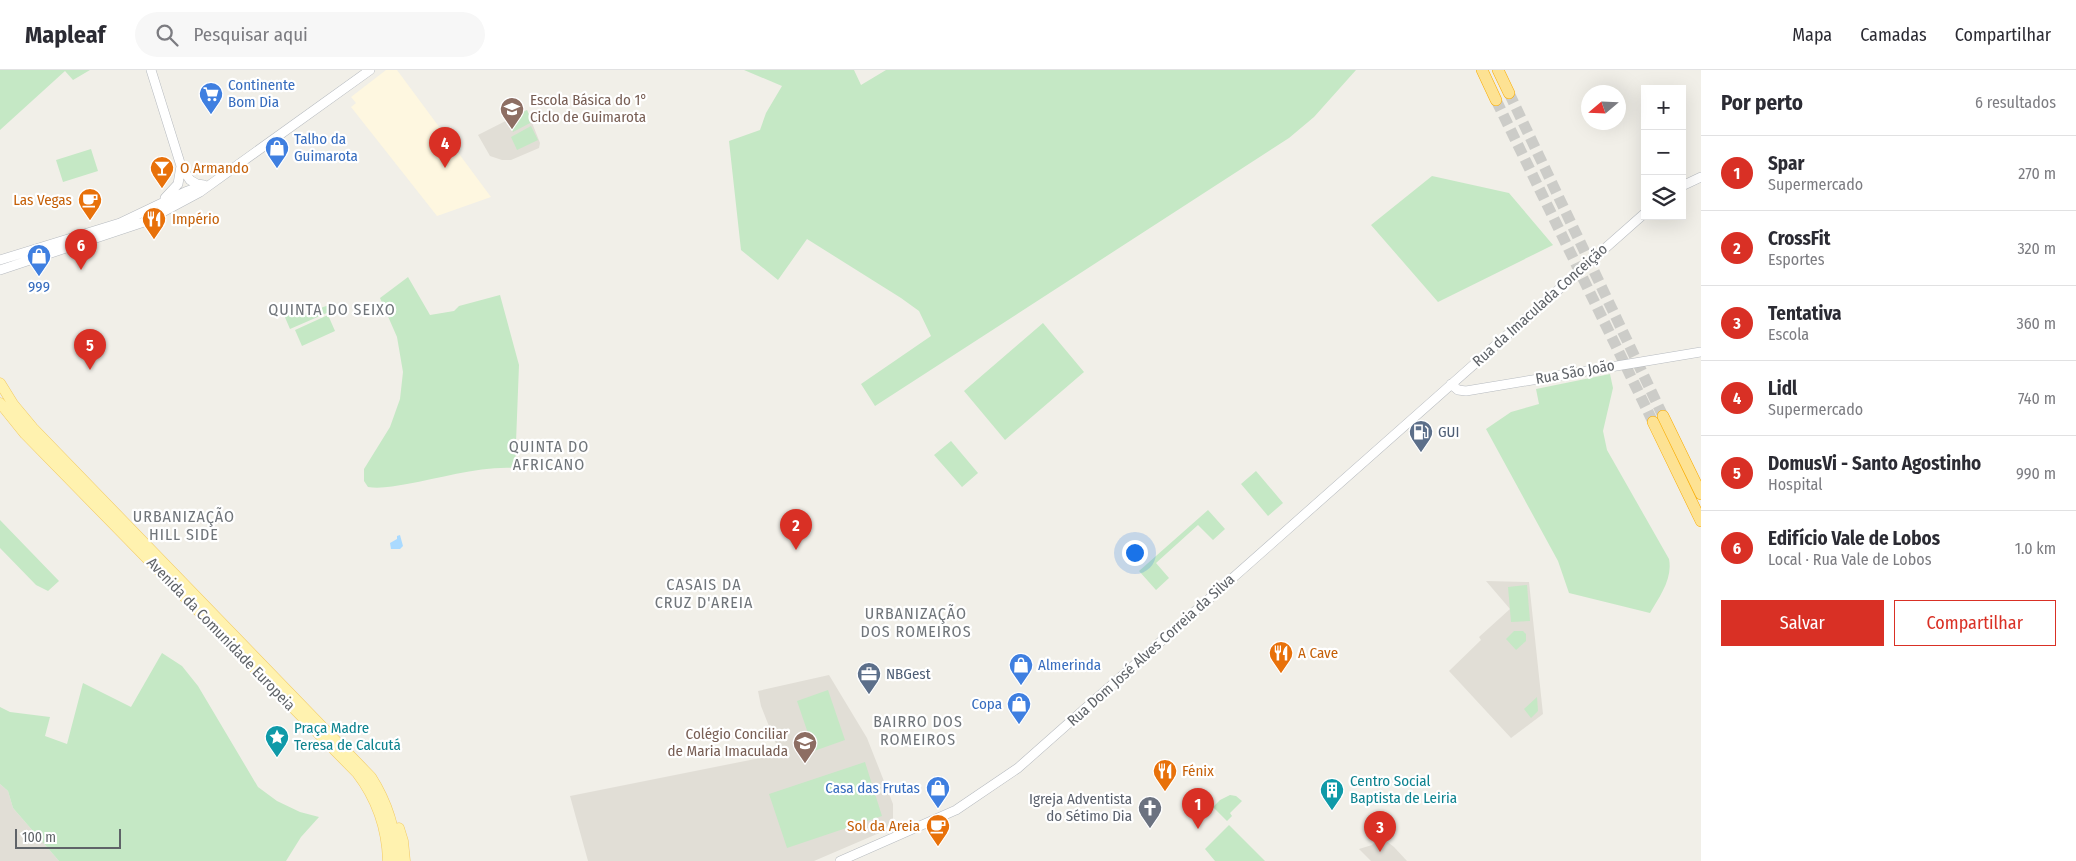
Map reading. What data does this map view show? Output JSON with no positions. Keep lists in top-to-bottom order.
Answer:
{
  "streets": {
    "main road": [
      "Rua da Imaculada Conceição",
      "Rua São João",
      "Avenida da Comunidade Europeia",
      "Rua Dom José Alves Correia da Silva"
    ]
  },
  "crossings": [
    ["Rua da Imaculada Conceição", "Rua São João"],
    ["Rua da Imaculada Conceição", "Rua Dom José Alves Correia da Silva"]
  ],
  "districts": [
    "QUINTA DO SEIXO",
    "QUINTA DO AFRICANO",
    "URBANIZAÇÃO HILL SIDE",
    "CASAIS DA CRUZ D'AREIA",
    "URBANIZAÇÃO DOS ROMEIROS",
    "BAIRRO DOS ROMEIROS"
  ],
  "places": {
    "supermarket": ["Continente Bom Dia"],
    "school or university": ["Escola Básica do 1° Ciclo de Guimarota", "Colégio Conciliar de Maria Imaculada"],
    "shop": [
      "Talho da Guimarota",
      "999",
      "Almerinda",
      "Copa",
      "Casa das Frutas"
    ],
    "bar": ["O Armando"],
    "cafe": ["Las Vegas", "Sol da Areia"],
    "restaurant": ["Império", "A Cave", "Fénix"],
    "fuel station": ["GUI"],
    "office": ["NBGest"],
    "place": ["Praça Madre Teresa de Calcutá"],
    "building": ["Centro Social Baptista de Leiria"],
    "church": ["Igreja Adventista do Sétimo Dia"]
  },
  "scale_bar": "100 m",
  "north": "left",
  "page": {
    "header": "Mapleaf",
    "search": "Pesquisar aqui",
    "nav": ["Mapa", "Camadas", "Compartilhar"],
    "heading": ["Por perto", "6 resultados"],
    "map_buttons": ["+", "−"],
    "pins": [
      "4",
      "6",
      "5",
      "2",
      "1",
      "3"
    ],
    "list": [
      {
        "mark": "1",
        "name": "Spar",
        "note": "Supermercado",
        "value": "270 m"
      },
      {
        "mark": "2",
        "name": "CrossFit",
        "note": "Esportes",
        "value": "320 m"
      },
      {
        "mark": "3",
        "name": "Tentativa",
        "note": "Escola",
        "value": "360 m"
      },
      {
        "mark": "4",
        "name": "Lidl",
        "note": "Supermercado",
        "value": "740 m"
      },
      {
        "mark": "5",
        "name": "DomusVi - Santo Agostinho",
        "note": "Hospital",
        "value": "990 m"
      },
      {
        "mark": "6",
        "name": "Edifício Vale de Lobos",
        "note": "Local · Rua Vale de Lobos",
        "value": "1.0 km"
      }
    ],
    "buttons": ["Salvar", "Compartilhar"],
    "scale": "100 m"
  }
}
